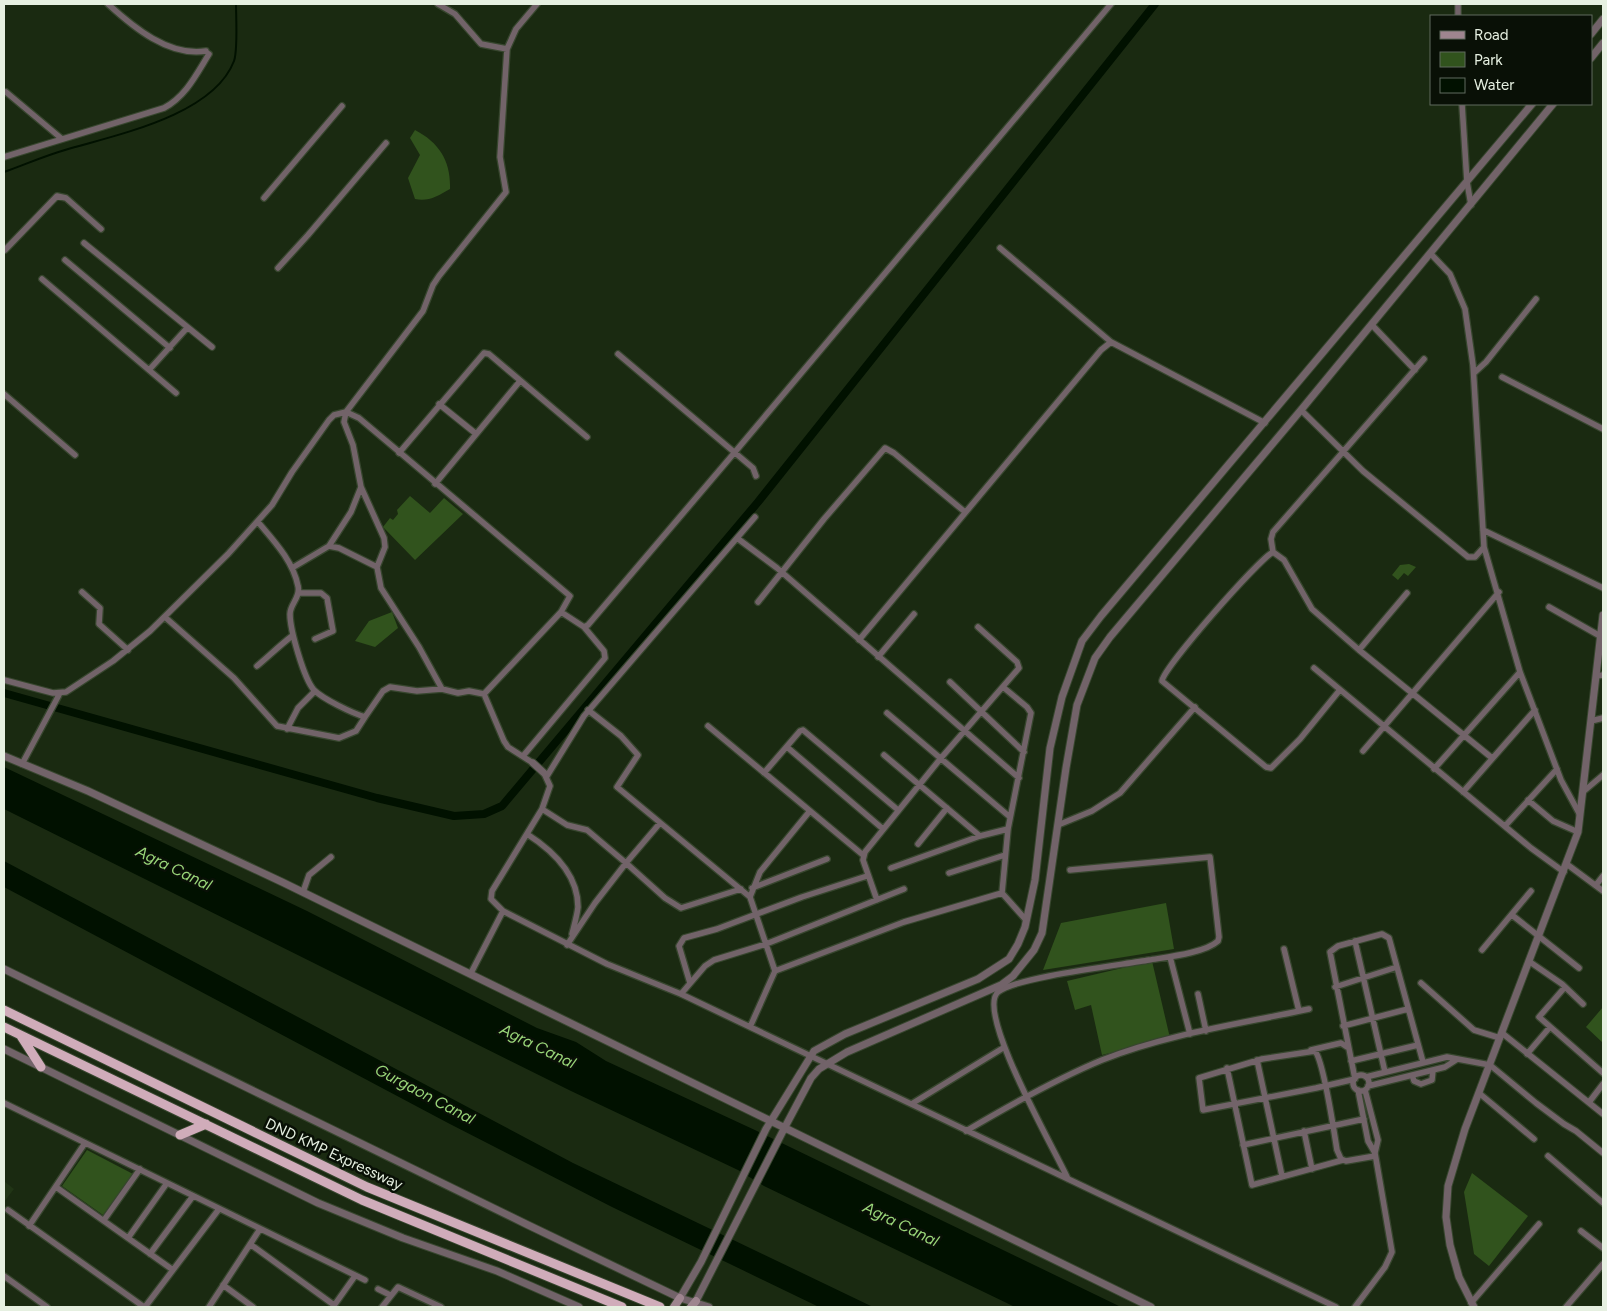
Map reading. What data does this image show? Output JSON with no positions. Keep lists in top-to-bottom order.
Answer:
{
  "streets": {
    "highway": ["DND KMP Expressway"]
  },
  "water": ["Agra Canal", "Gurgaon Canal"],
  "legend": ["Road", "Park", "Water"]
}
